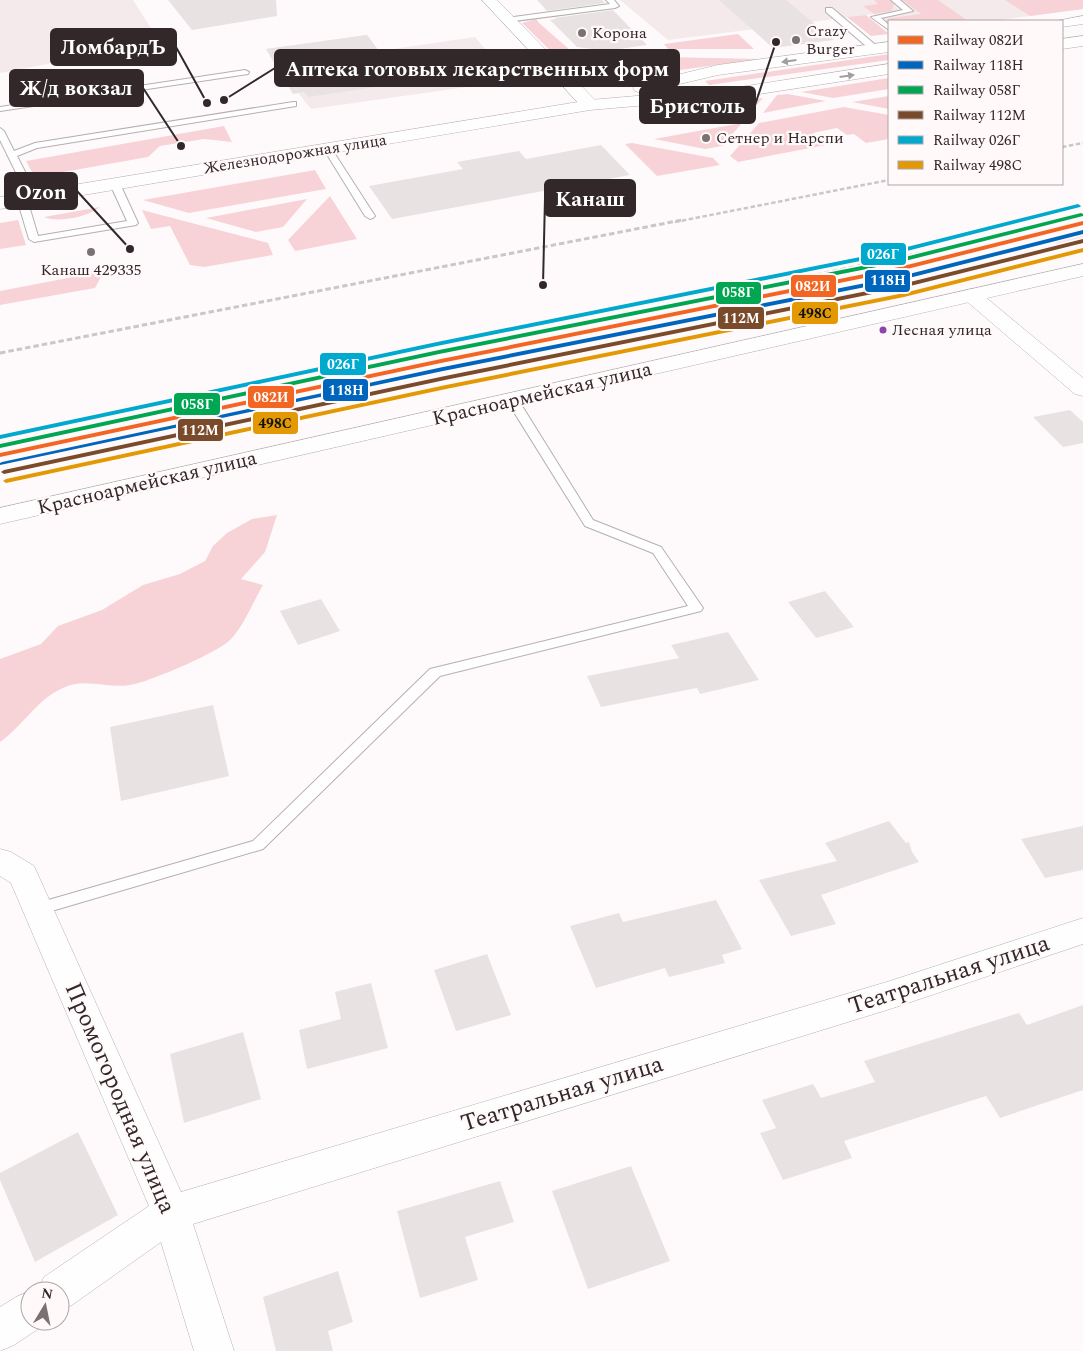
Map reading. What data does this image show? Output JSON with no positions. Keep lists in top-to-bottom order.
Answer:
{
  "streets": {
    "main road": [
      "Железнодорожная улица",
      "Красноармейская улица",
      "Театральная улица",
      "Промогородная улица"
    ]
  },
  "crossings": [
    ["Театральная улица", "Промогородная улица"]
  ],
  "places": [
    "Корона",
    "Crazy Burger",
    "Бристоль",
    "Аптека готовых лекарственных форм",
    "ЛомбардЪ",
    "Сетнер и Нарспи",
    "Ж/д вокзал",
    "Ozon",
    "Канаш 429335",
    "Канаш",
    "Лесная улица"
  ],
  "lines": [
    "rail line 026Г",
    "rail line 058Г",
    "rail line 082И",
    "rail line 118Н",
    "rail line 112М",
    "rail line 498С"
  ],
  "legend": [
    "Railway 082И",
    "Railway 118Н",
    "Railway 058Г",
    "Railway 112М",
    "Railway 026Г",
    "Railway 498С"
  ],
  "north": "top"
}
